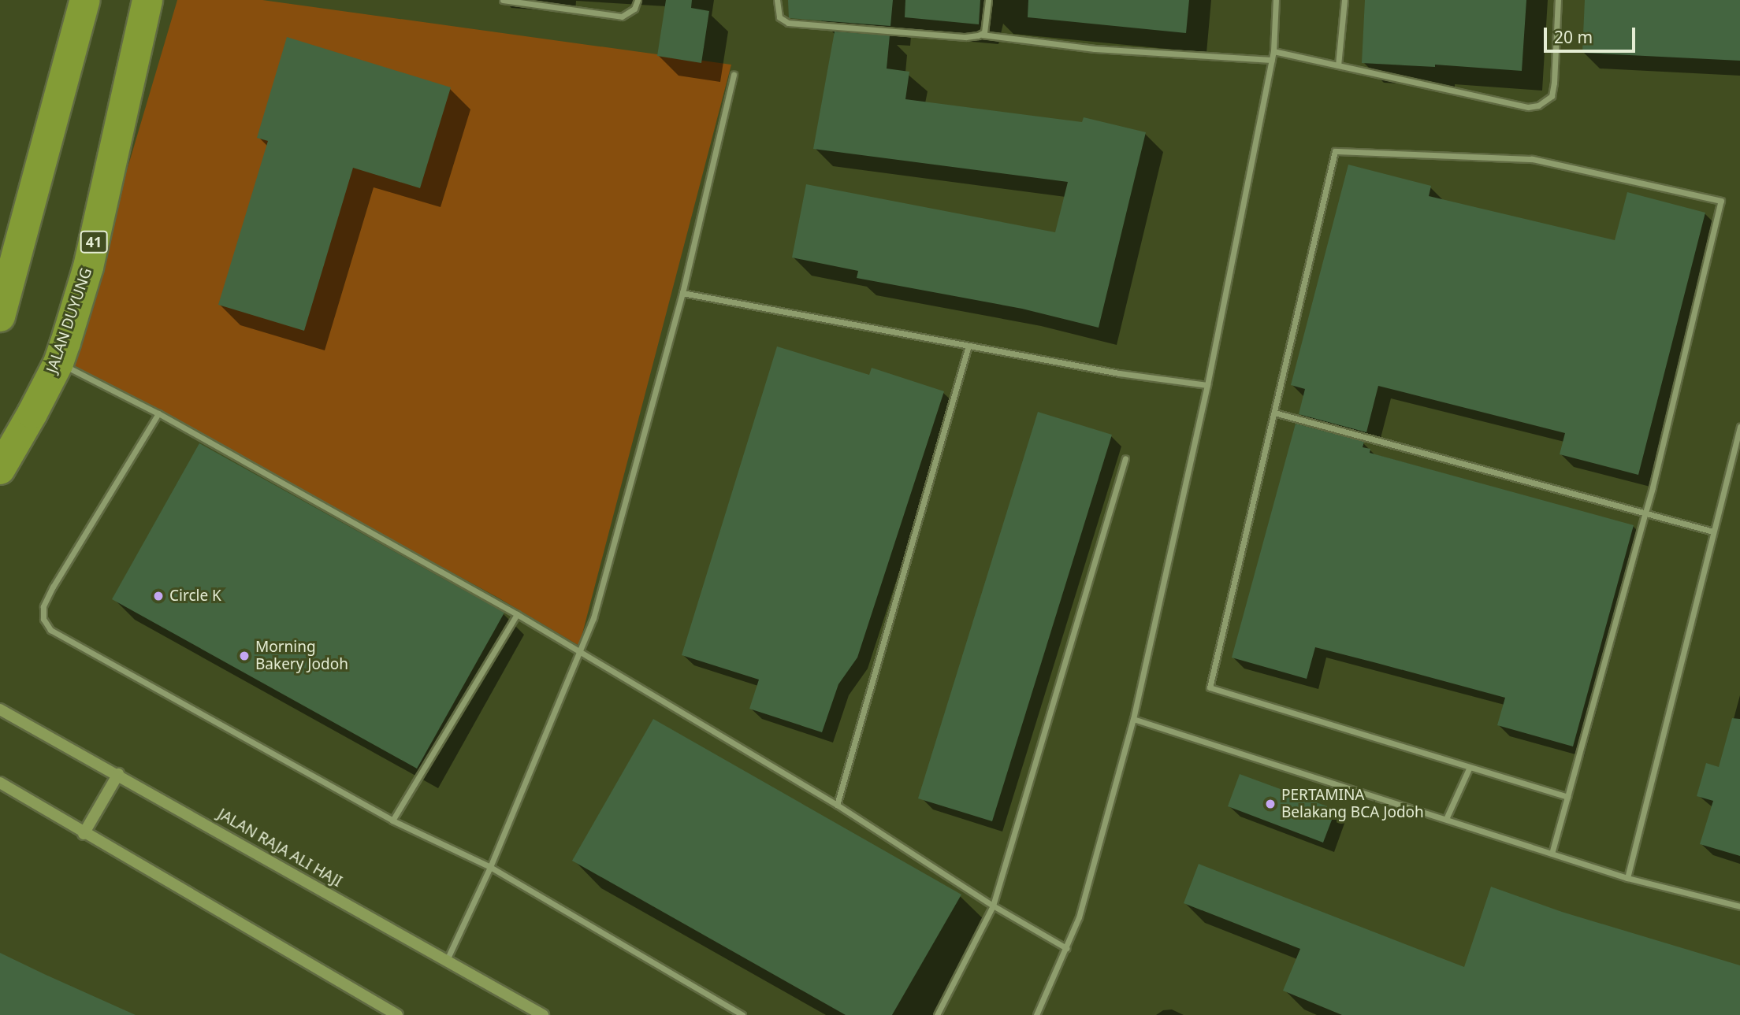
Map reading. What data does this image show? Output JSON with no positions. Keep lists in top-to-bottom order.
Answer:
{
  "streets": {
    "highway": ["41", "JALAN DUYUNG"],
    "main road": ["JALAN RAJA ALI HAJI"]
  },
  "places": ["Circle K", "Morning Bakery Jodoh", "PERTAMINA Belakang BCA Jodoh"],
  "scale_bar": "20 m"
}
